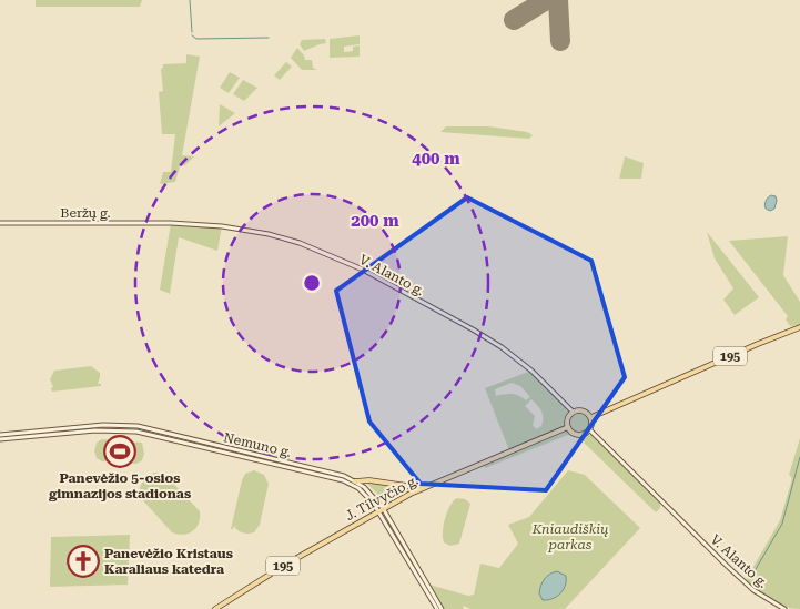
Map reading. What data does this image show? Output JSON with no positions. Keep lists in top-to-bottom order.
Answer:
{
  "streets": {
    "main road": [
      "Beržų g.",
      "V. Alanto g.",
      "195",
      "Nemuno g.",
      "J. Tilvyčio g."
    ]
  },
  "crossings": [
    ["Beržų g.", "V. Alanto g."],
    ["V. Alanto g.", "195"],
    ["V. Alanto g.", "J. Tilvyčio g."],
    ["195", "J. Tilvyčio g."],
    ["Nemuno g.", "J. Tilvyčio g."]
  ],
  "parks": ["Kniaudiškių parkas"],
  "places": {
    "sports": ["Panevėžio 5-osios gimnazijos stadionas"],
    "church": ["Panevėžio Kristaus Karaliaus katedra"]
  },
  "rings": ["400 m", "200 m"]
}
